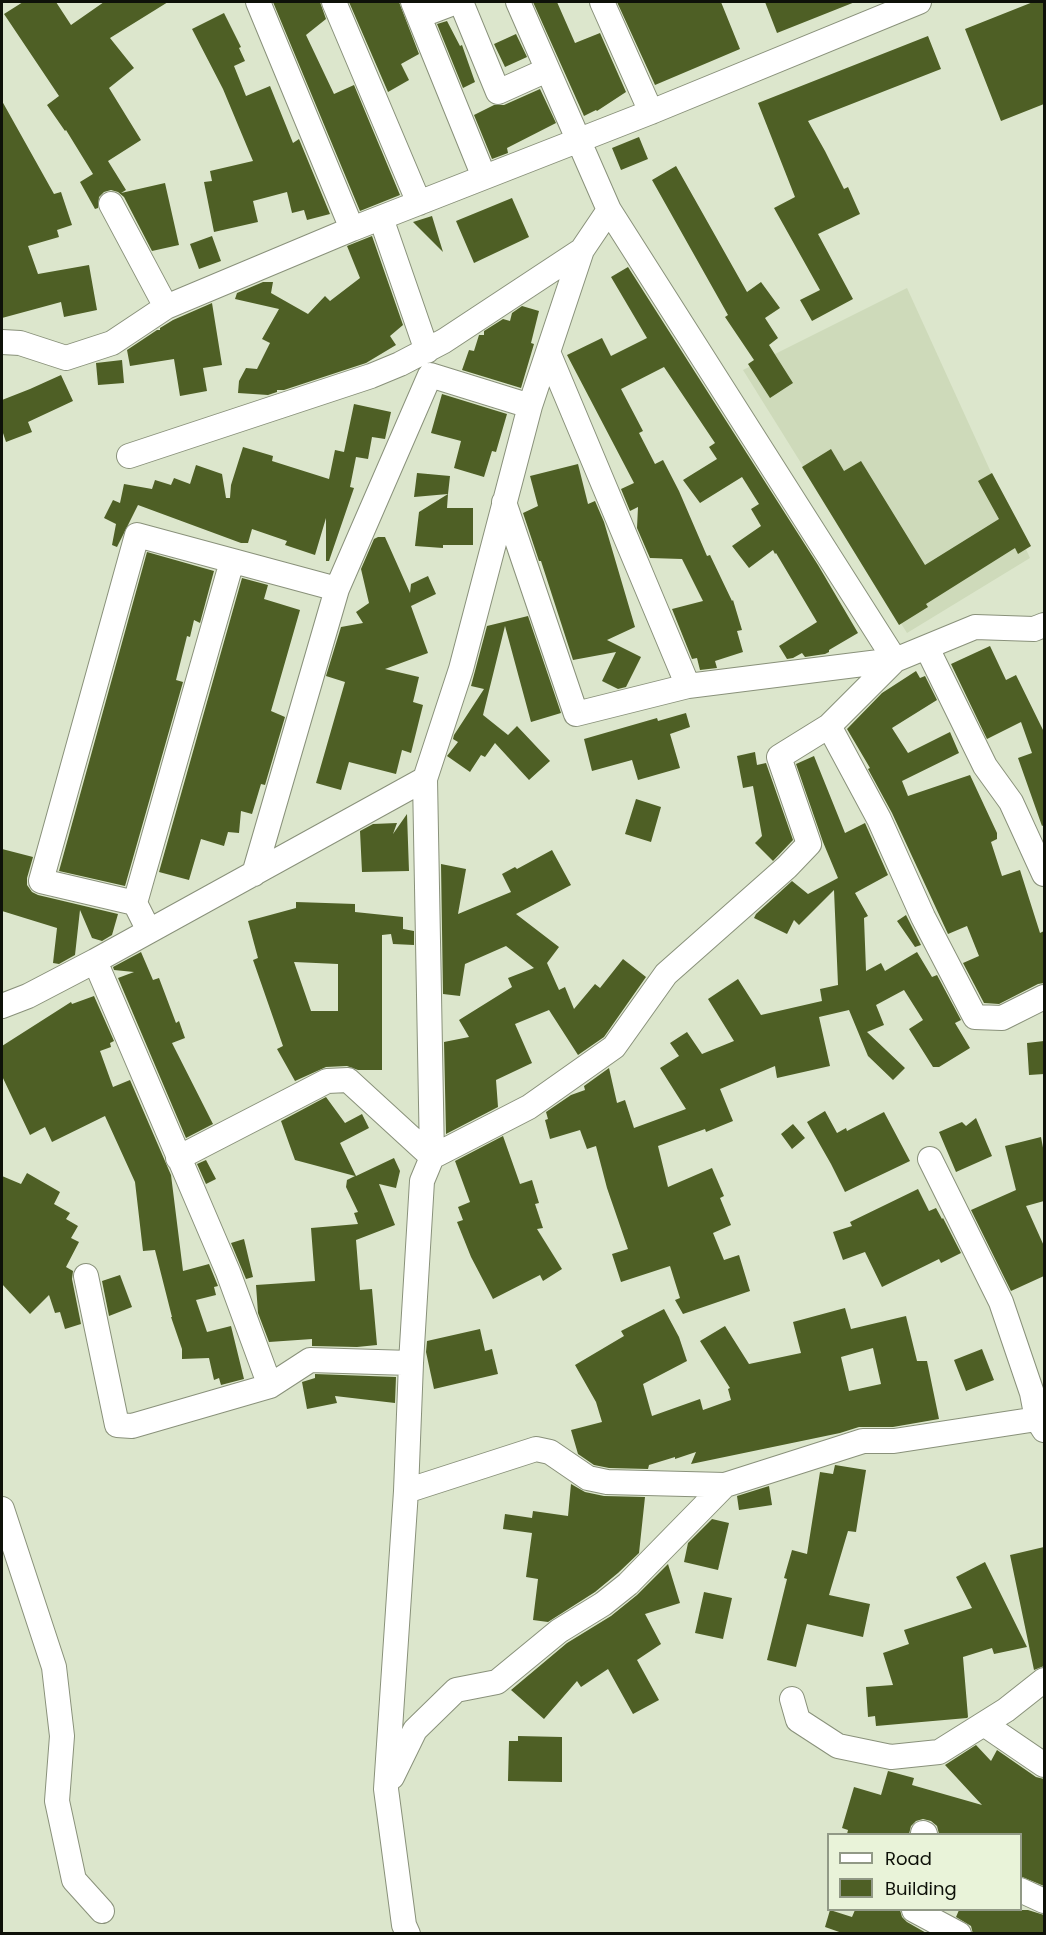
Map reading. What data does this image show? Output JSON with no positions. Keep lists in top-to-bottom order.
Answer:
{
  "legend": ["Road", "Building"]
}
